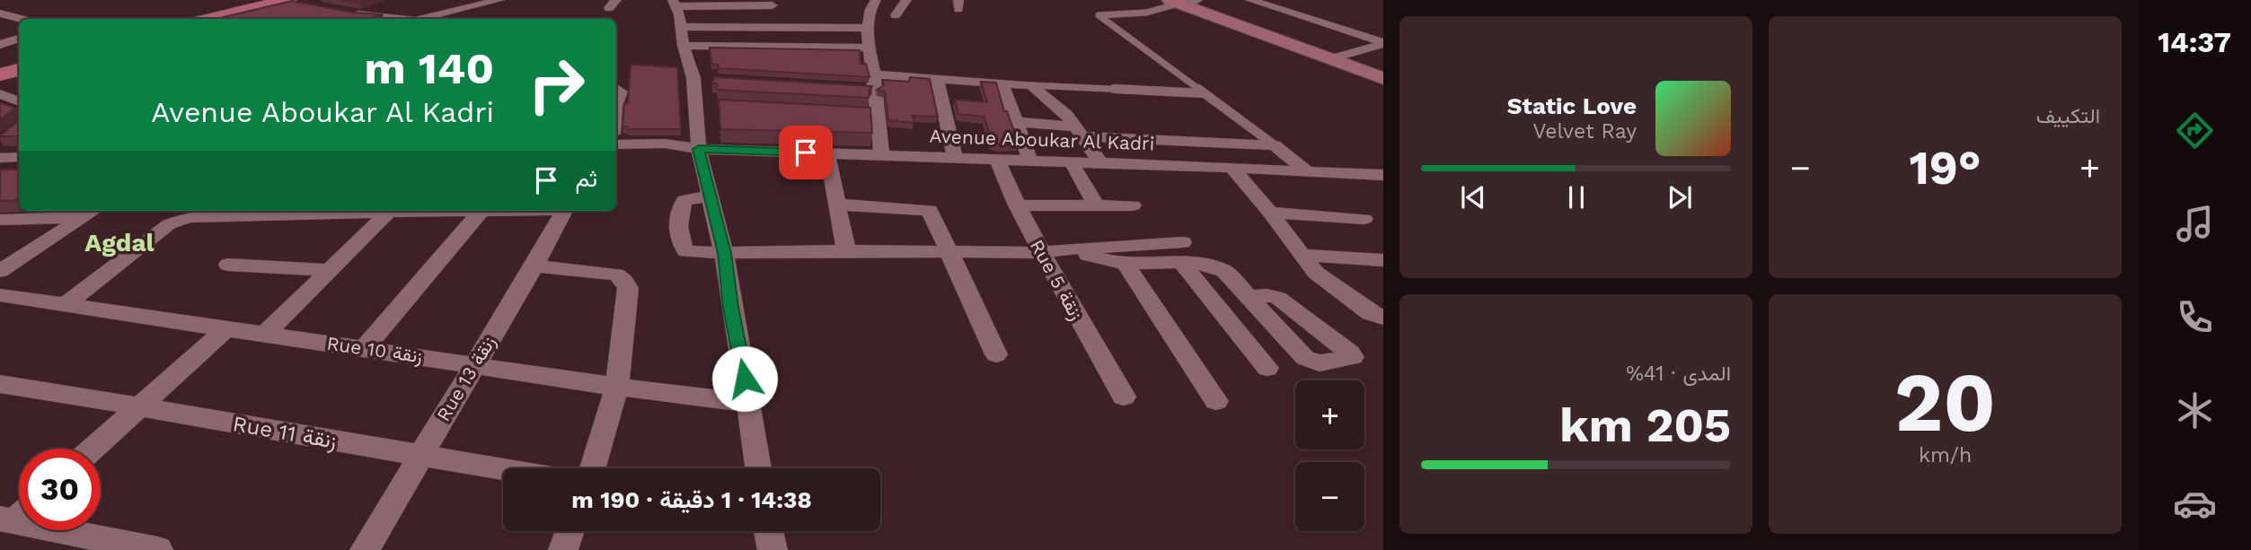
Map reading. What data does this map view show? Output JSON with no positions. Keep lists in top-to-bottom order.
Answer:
{
  "streets": {
    "street": [
      "Avenue Aboukar Al Kadri",
      "Rue 5 زنقة",
      "Rue 10 زنقة",
      "Rue 13 زنقة",
      "Rue 11 زنقة"
    ]
  },
  "crossings": [
    ["Avenue Aboukar Al Kadri", "Rue 5 زنقة"],
    ["Rue 10 زنقة", "Rue 13 زنقة"],
    ["Rue 13 زنقة", "Rue 11 زنقة"]
  ],
  "districts": ["Agdal"],
  "page": {
    "tabs": "14:37",
    "tile": [
      "التكييف",
      ["20", "km/h"],
      ["المدى · 41%", "205 km"]
    ],
    "turn": ["140 m", "Avenue Aboukar Al Kadri"],
    "song": ["Static Love", "Velvet Ray"],
    "heat": ["−", "19°", "+"],
    "then": "ثم",
    "map_buttons": ["+", "−"],
    "limit": "30",
    "trip": "14:38 · 1 دقيقة · 190 m"
  }
}
